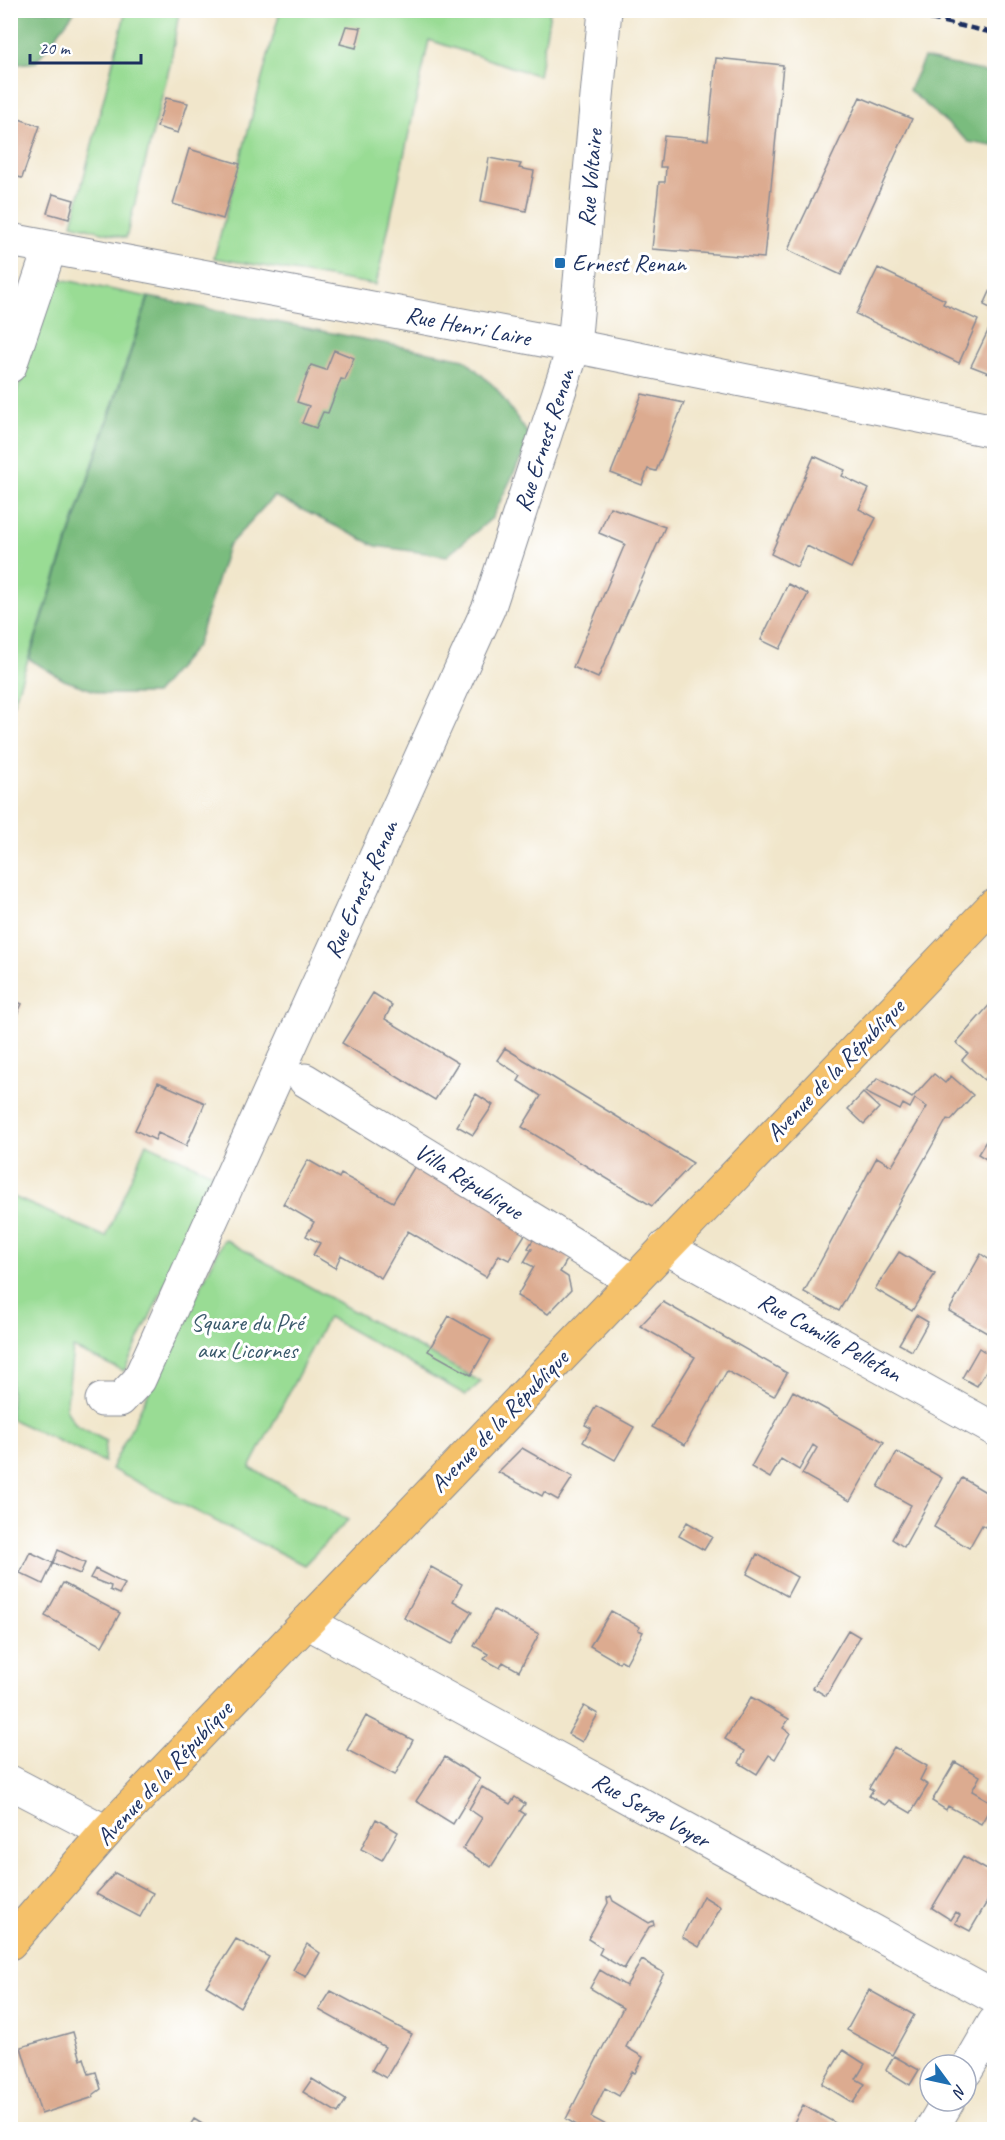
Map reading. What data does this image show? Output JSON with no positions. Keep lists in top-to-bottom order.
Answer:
{
  "streets": {
    "main road": ["Avenue de la République"],
    "street": [
      "Rue Voltaire",
      "Rue Henri Laire",
      "Rue Ernest Renan",
      "Villa République",
      "Rue Camille Pelletan",
      "Rue Serge Voyer"
    ]
  },
  "crossings": [
    ["Rue Voltaire", "Rue Henri Laire"],
    ["Rue Voltaire", "Rue Ernest Renan"],
    ["Rue Henri Laire", "Rue Ernest Renan"],
    ["Avenue de la République", "Villa République"],
    ["Avenue de la République", "Rue Camille Pelletan"],
    ["Avenue de la République", "Rue Serge Voyer"]
  ],
  "parks": ["Square du Pré aux Licornes"],
  "places": {
    "transit": ["Ernest Renan"]
  },
  "scale_bar": "20 m",
  "north": "bottom right"
}
